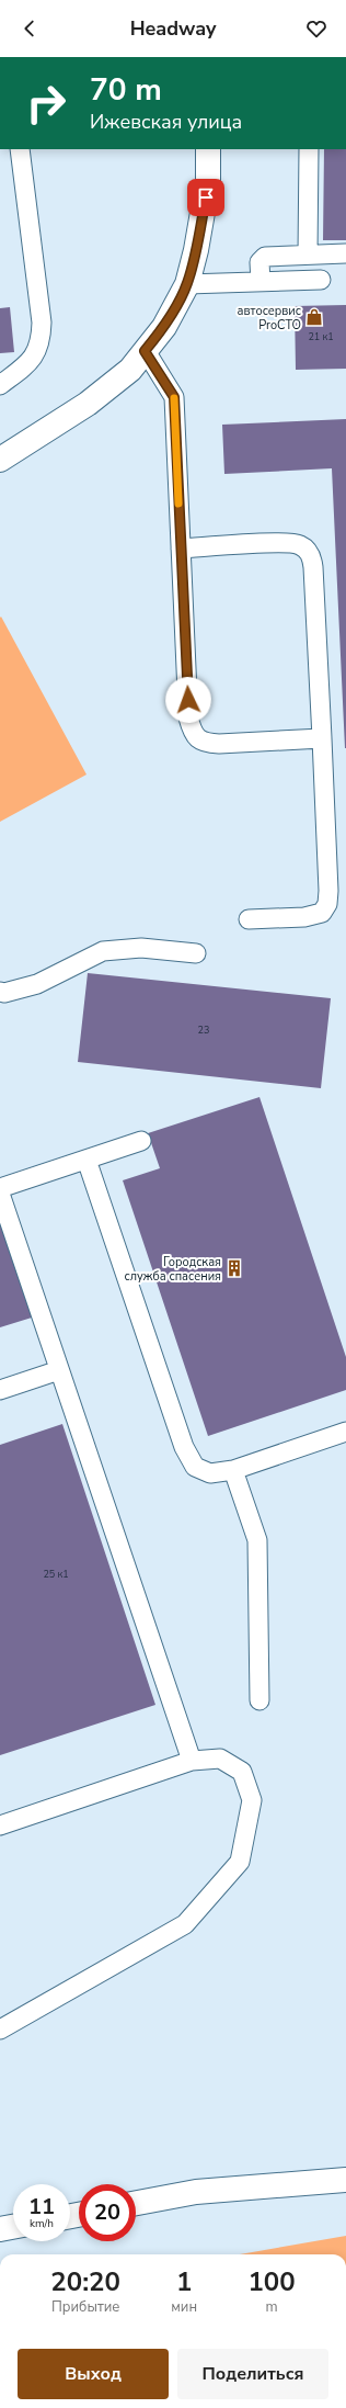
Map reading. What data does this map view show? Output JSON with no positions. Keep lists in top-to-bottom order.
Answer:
{
  "places": {
    "shop": ["автосервис ProСТО"],
    "building": ["Городская служба спасения"]
  },
  "house_numbers": ["21 к1", "23", "25 к1"],
  "page": {
    "header": "Headway",
    "turn": ["70 m", "Ижевская улица"],
    "speed": "11 km/h",
    "limit": "20",
    "eta": [
      "20:20",
      "Прибытие",
      "1",
      "мин",
      "100",
      "m"
    ],
    "buttons": ["Выход", "Поделиться"]
  }
}
